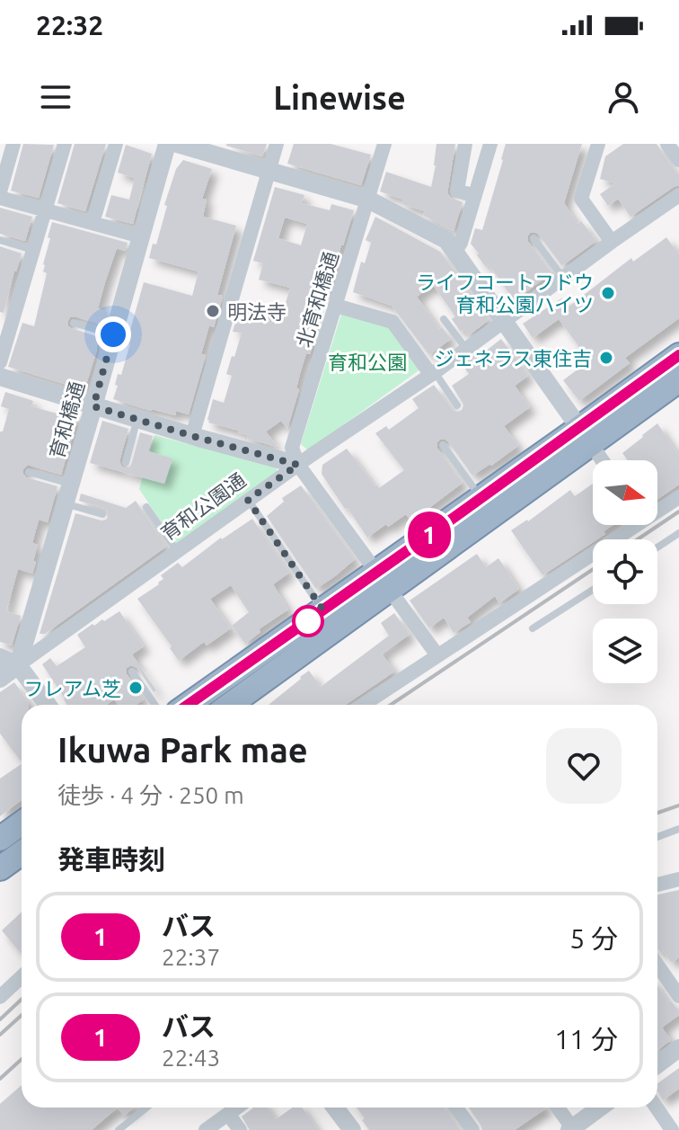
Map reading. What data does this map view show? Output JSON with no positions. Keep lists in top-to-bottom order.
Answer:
{
  "streets": {
    "street": ["北育和橋通", "育和橋通", "育和公園通"]
  },
  "crossings": [
    ["北育和橋通", "育和公園通"],
    ["育和橋通", "育和公園通"]
  ],
  "parks": ["育和公園"],
  "places": [
    "ライフコートフドウ 育和公園ハイツ",
    "明法寺",
    "ジェネラス東住吉",
    "フレアム芝"
  ],
  "lines": ["bus line 1"],
  "north": "right",
  "page": {
    "status": "22:32",
    "header": "Linewise",
    "on_map": "1",
    "heading": [
      ["Ikuwa Park mae", "徒歩 · 4 分 · 250 m"],
      "発車時刻"
    ],
    "list": [
      {
        "mark": "1",
        "name": "バス",
        "note": "22:37",
        "value": "5 分"
      },
      {
        "mark": "1",
        "name": "バス",
        "note": "22:43",
        "value": "11 分"
      }
    ]
  }
}
